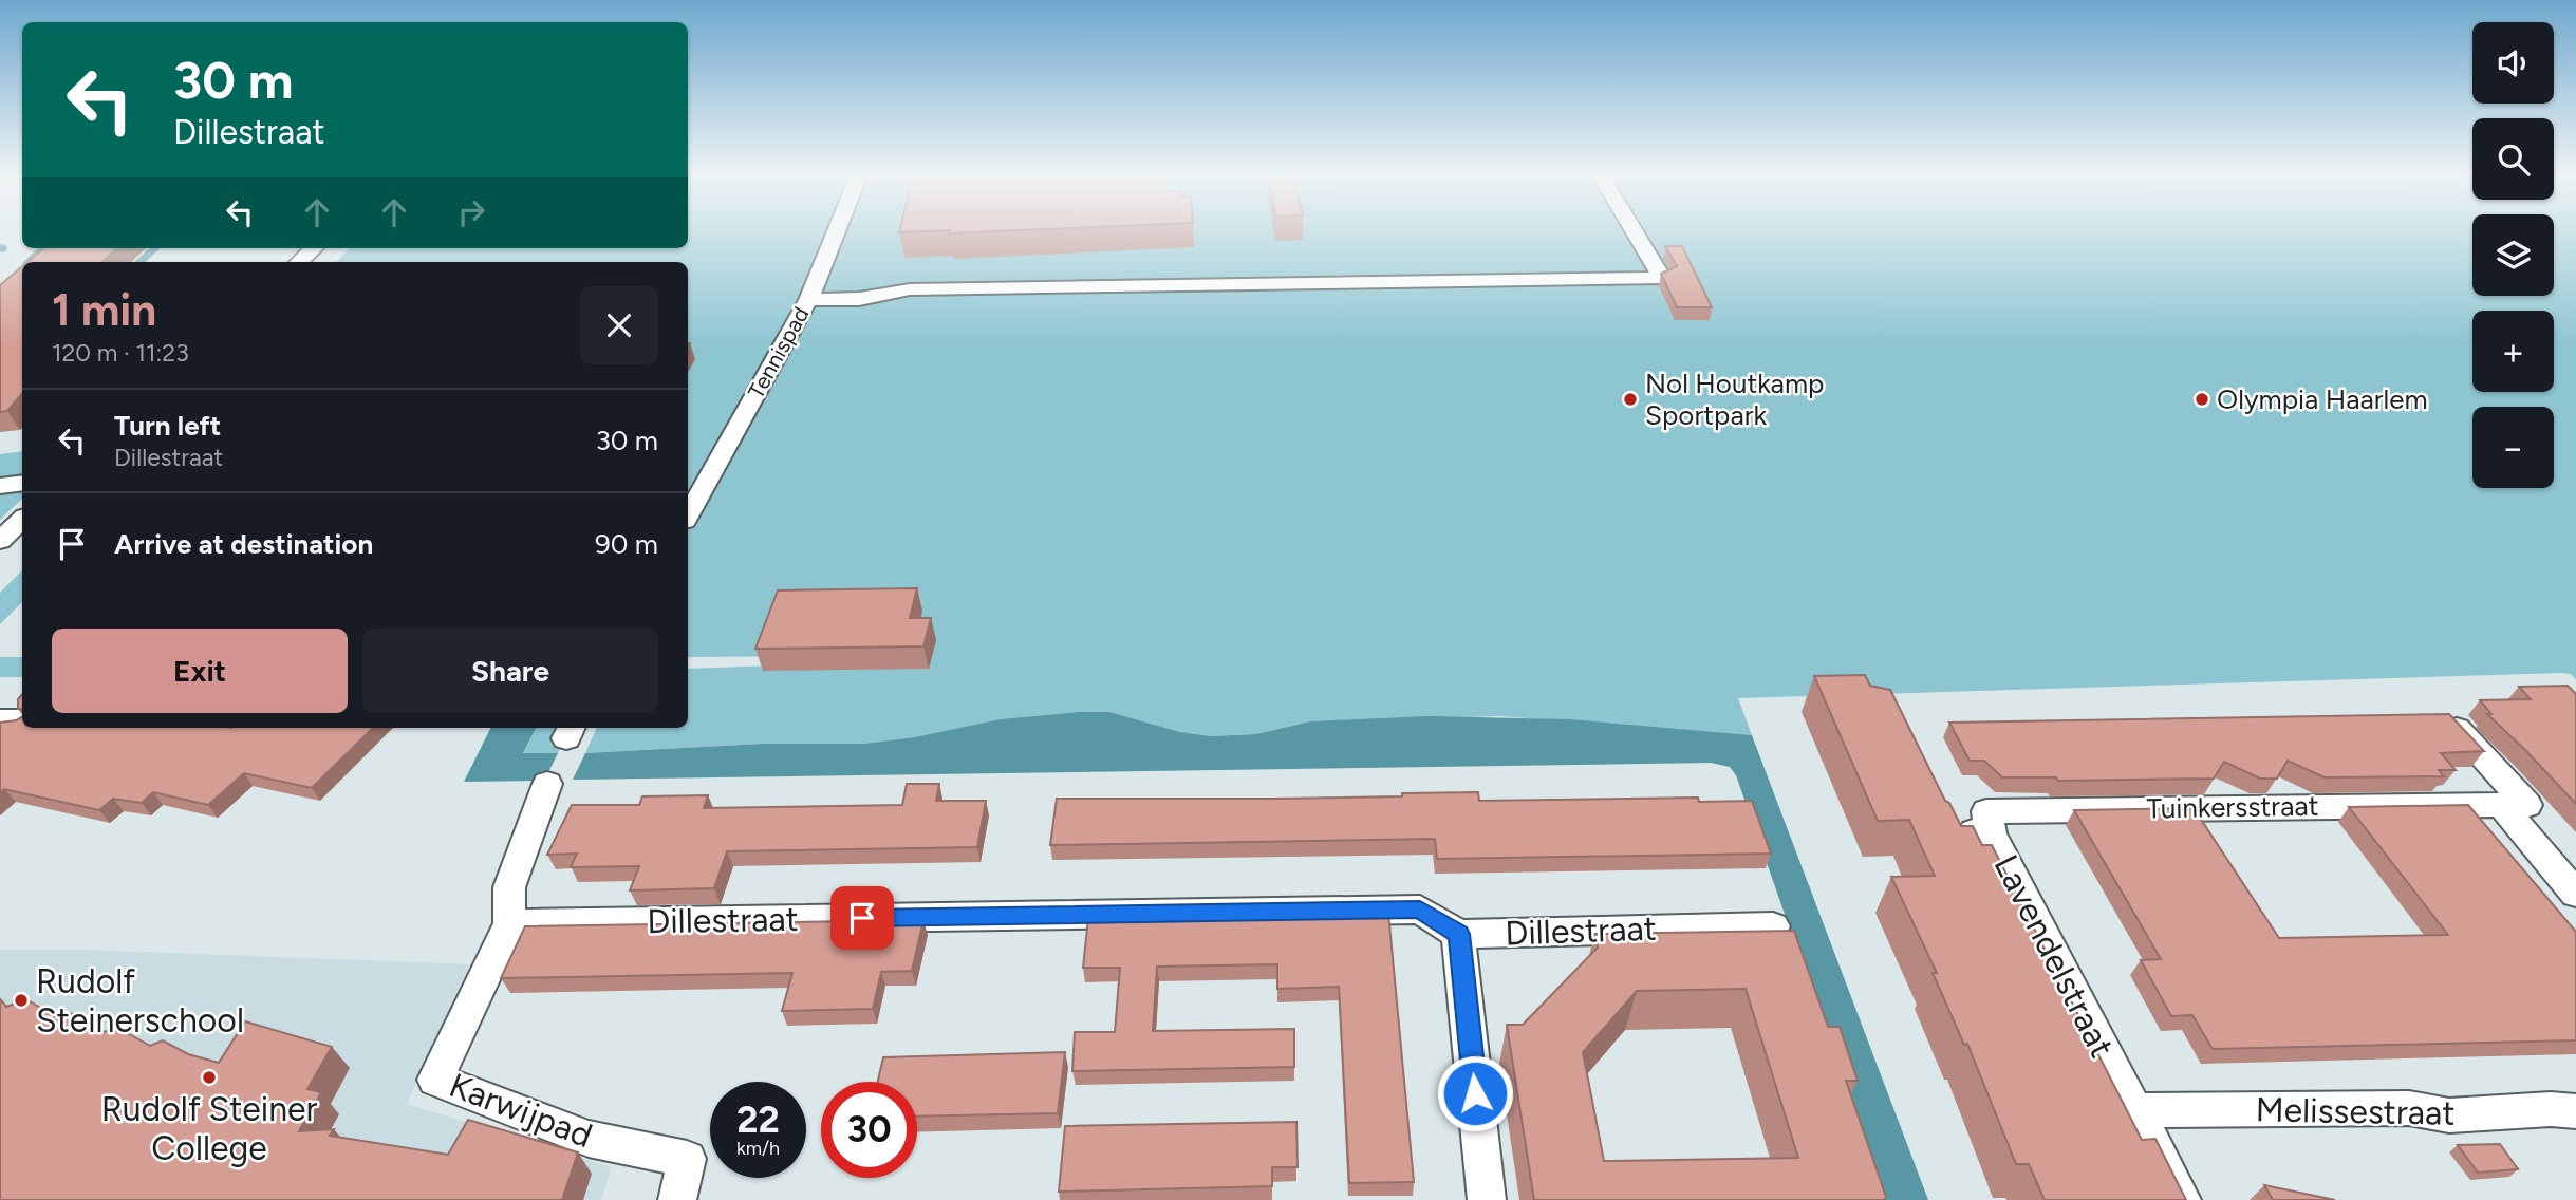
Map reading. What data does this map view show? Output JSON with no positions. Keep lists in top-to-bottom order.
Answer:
{
  "streets": {
    "street": [
      "Tennispad",
      "Tuinkersstraat",
      "Dillestraat",
      "Lavendelstraat",
      "Karwijpad",
      "Melissestraat"
    ]
  },
  "crossings": [
    ["Tuinkersstraat", "Lavendelstraat"],
    ["Dillestraat", "Karwijpad"],
    ["Lavendelstraat", "Melissestraat"]
  ],
  "places": [
    "Nol Houtkamp Sportpark",
    "Olympia Haarlem",
    "Rudolf Steinerschool",
    "Rudolf Steiner College"
  ],
  "page": {
    "map_buttons": ["+", "−"],
    "turn": ["30 m", "Dillestraat"],
    "heading": ["1 min", "120 m · 11:23"],
    "list": [
      {
        "name": "Turn left",
        "note": "Dillestraat",
        "value": "30 m"
      },
      {
        "name": "Arrive at destination",
        "value": "90 m"
      }
    ],
    "buttons": ["Exit", "Share"],
    "speed": "22 km/h",
    "limit": "30"
  }
}
